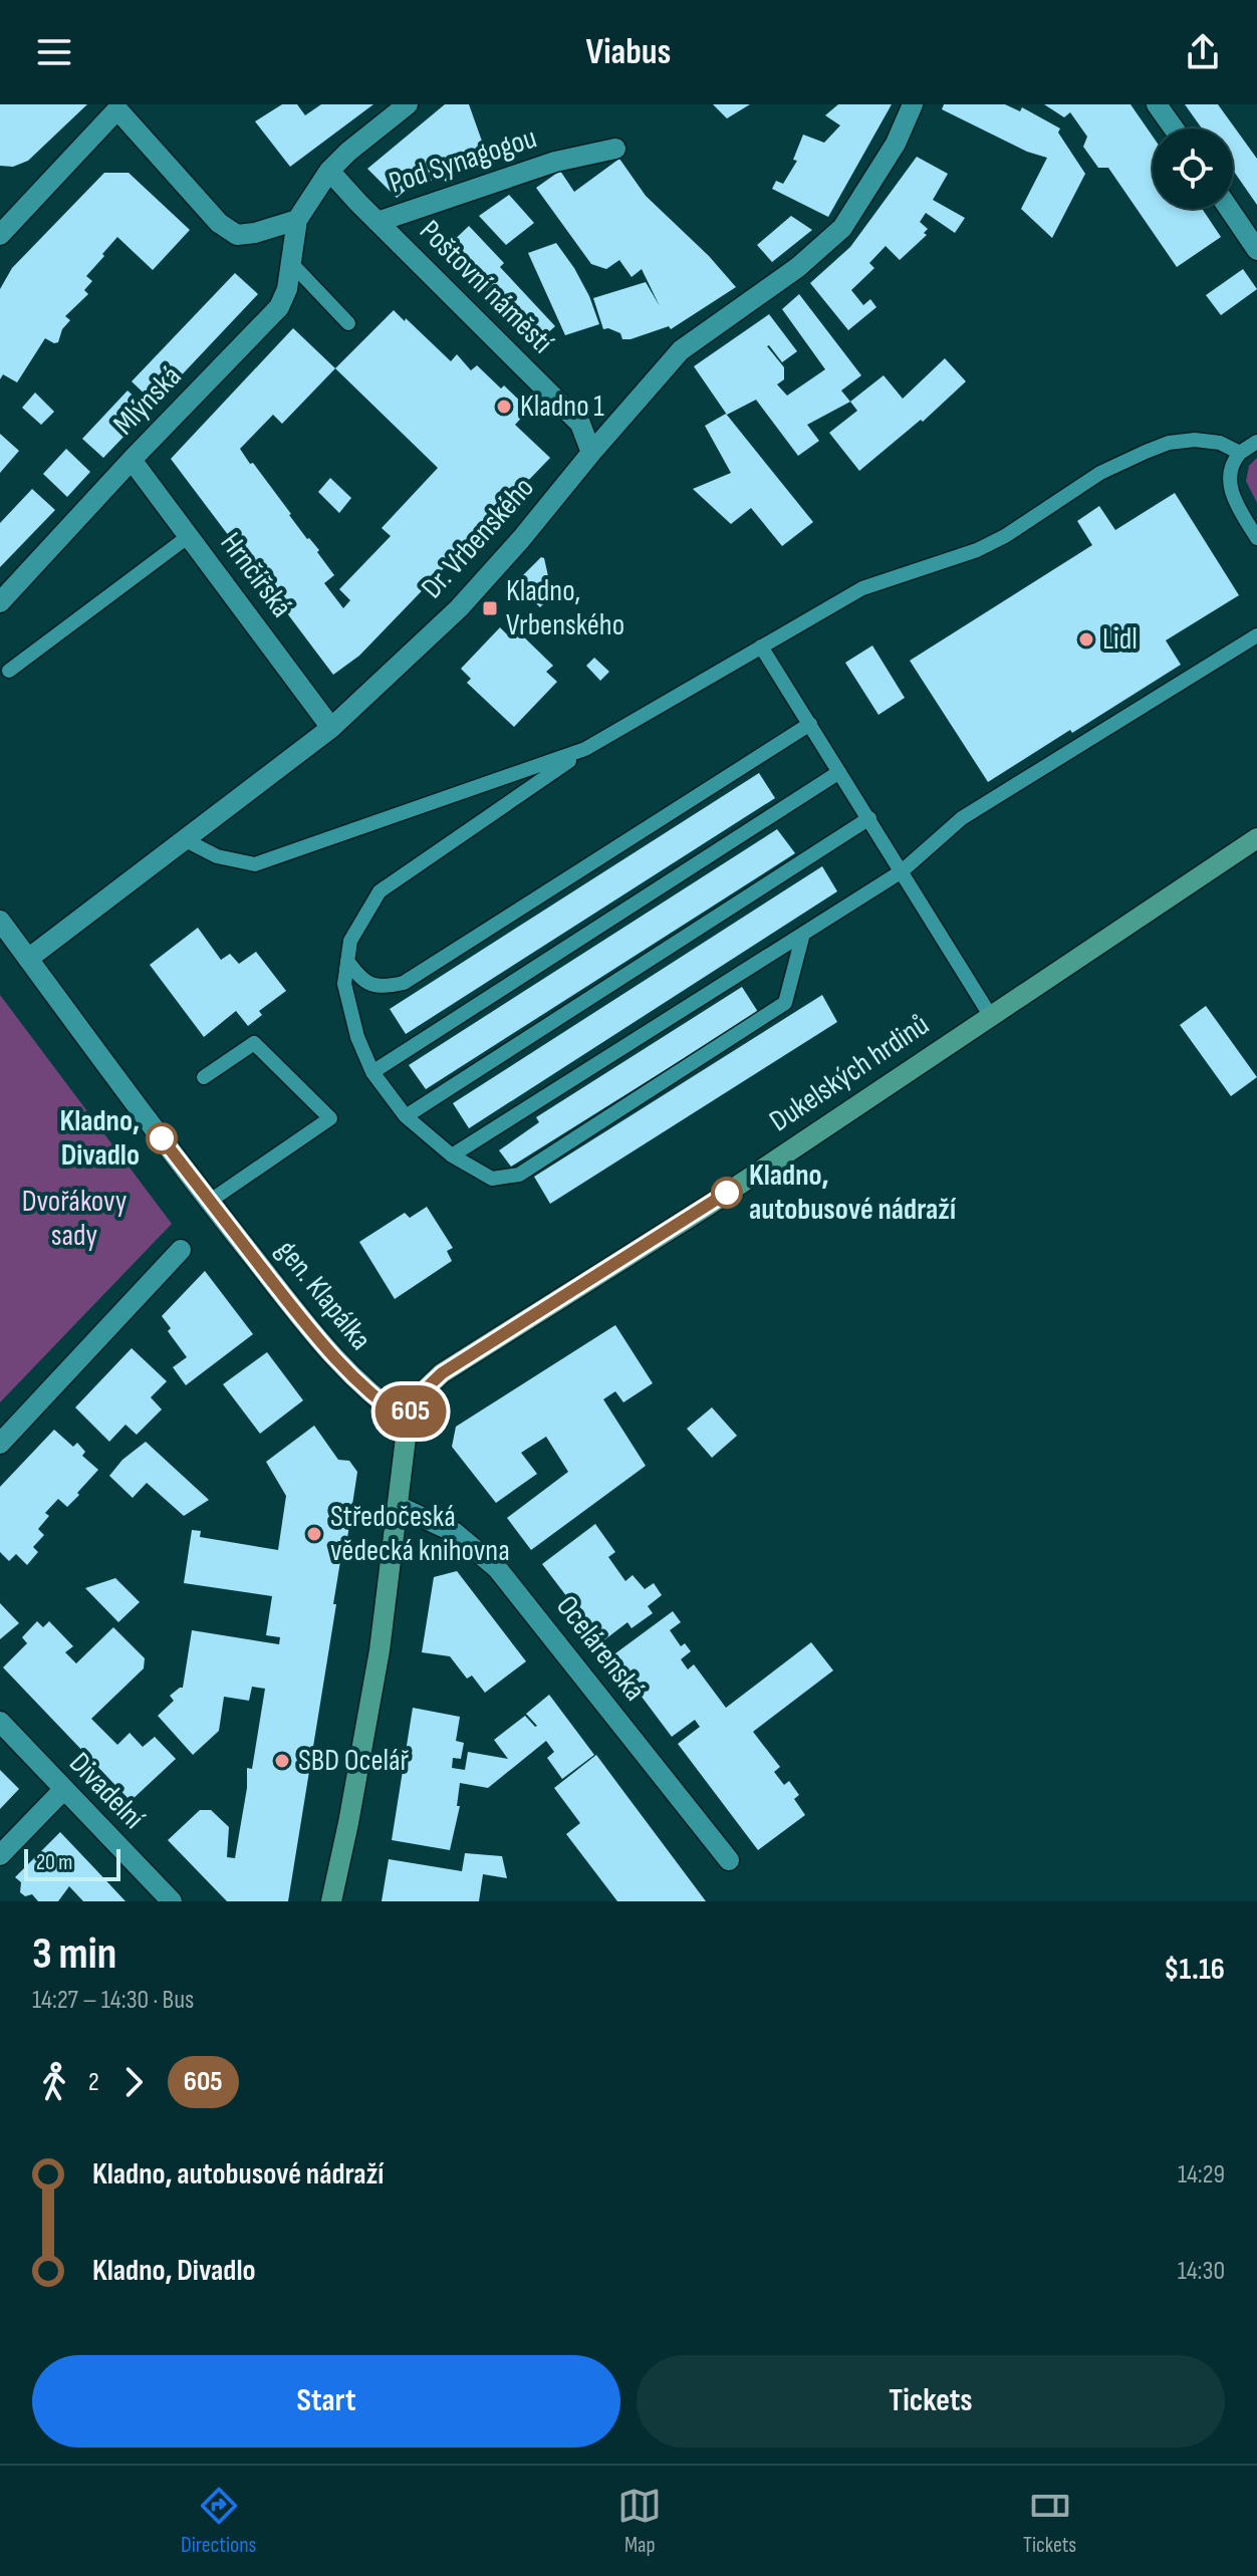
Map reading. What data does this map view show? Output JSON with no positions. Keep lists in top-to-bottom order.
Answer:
{
  "streets": {
    "main road": ["Dukelských hrdinů"],
    "street": [
      "Pod Synagogou",
      "Poštovní náměstí",
      "Mlýnská",
      "Dr. Vrbenského",
      "Hrnčířská",
      "gen. Klapálka",
      "Ocelárenská",
      "Divadelní"
    ]
  },
  "crossings": [
    ["Pod Synagogou", "Poštovní náměstí"],
    ["Poštovní náměstí", "Dr. Vrbenského"],
    ["Mlýnská", "Hrnčířská"],
    ["Dr. Vrbenského", "Hrnčířská"],
    ["Dr. Vrbenského", "gen. Klapálka"],
    ["Dukelských hrdinů", "gen. Klapálka"]
  ],
  "parks": ["Dvořákovy sady"],
  "places": {
    "other": [
      "Kladno 1",
      "Lidl",
      "Kladno, Divadlo",
      "Kladno, autobusové nádraží",
      "Středočeská vědecká knihovna",
      "SBD Ocelář"
    ],
    "transit": ["Kladno, Vrbenského"]
  },
  "lines": ["bus line 605"],
  "scale_bar": "20 m",
  "page": {
    "header": "Viabus",
    "on_map": "605",
    "scale": "20 m",
    "heading": ["3 min", "14:27 – 14:30 · Bus", "$1.16"],
    "legs": ["2", "605"],
    "list": [
      {
        "name": "Kladno, autobusové nádraží",
        "value": "14:29"
      },
      {
        "name": "Kladno, Divadlo",
        "value": "14:30"
      }
    ],
    "buttons": ["Start", "Tickets"],
    "tabs": ["Directions", "Map", "Tickets"]
  }
}
